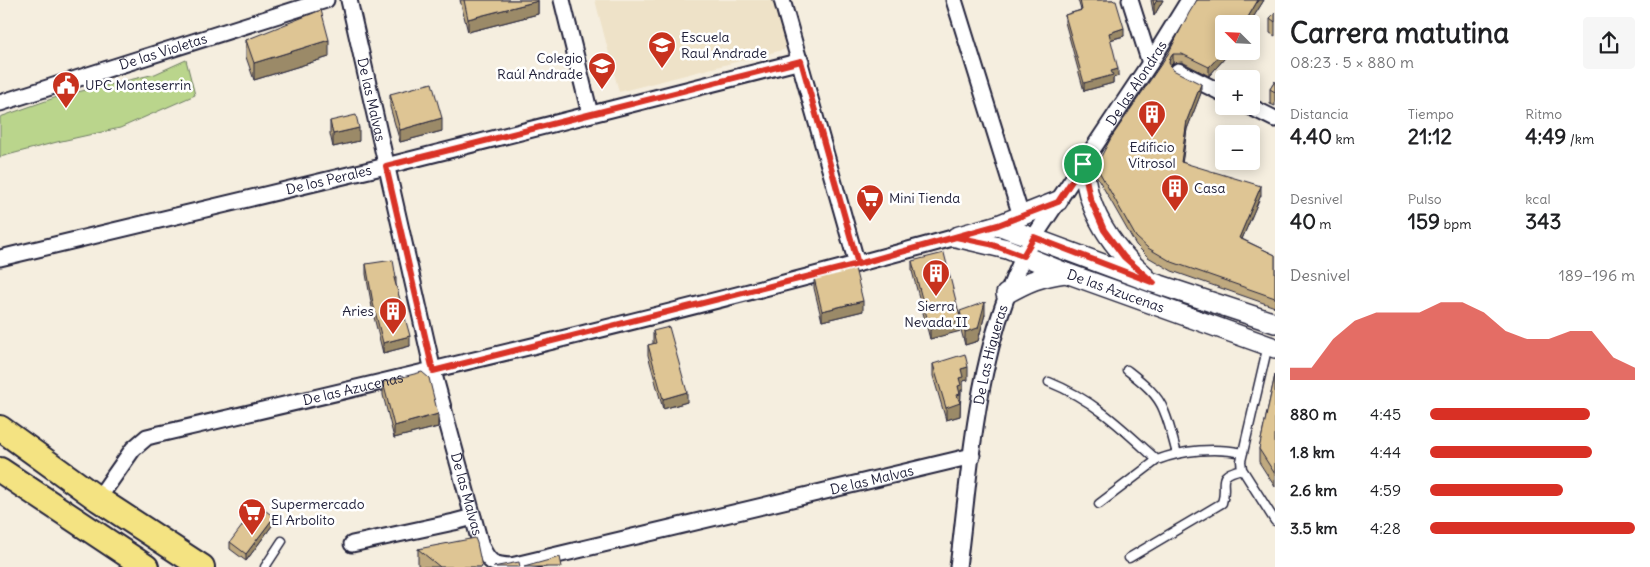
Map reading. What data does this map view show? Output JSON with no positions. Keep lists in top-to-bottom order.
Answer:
{
  "streets": {
    "street": [
      "De las Violetas",
      "De las Alondras",
      "De las Malvas",
      "De los Perales",
      "De las Azucenas",
      "De Las Higueras"
    ]
  },
  "crossings": [
    ["De las Alondras", "De Las Higueras"],
    ["De las Malvas", "De los Perales"],
    ["De las Malvas", "De las Azucenas"],
    ["De las Malvas", "De Las Higueras"],
    ["De las Azucenas", "De Las Higueras"]
  ],
  "places": {
    "school or university": ["Escuela Raul Andrade", "Colegio Raúl Andrade"],
    "public building": ["UPC Monteserrin"],
    "building": [
      "Edificio Vitrosol",
      "Casa",
      "Sierra Nevada II",
      "Aries"
    ],
    "supermarket": ["Mini Tienda", "Supermercado El Arbolito"]
  },
  "north": "top left",
  "page": {
    "heading": ["Carrera matutina", "08:23 · 5 × 880 m"],
    "map_buttons": ["+", "−"],
    "stats": [
      ["Distancia", "4.40 km"],
      ["Tiempo", "21:12"],
      ["Ritmo", "4:49 /km"],
      ["Desnivel", "40 m"],
      ["Pulso", "159 bpm"],
      ["kcal", "343"]
    ],
    "chart": ["Desnivel", "189–196 m"],
    "list": [
      {
        "name": "880 m",
        "note": "4:45"
      },
      {
        "name": "1.8 km",
        "note": "4:44"
      },
      {
        "name": "2.6 km",
        "note": "4:59"
      },
      {
        "name": "3.5 km",
        "note": "4:28"
      }
    ]
  }
}
